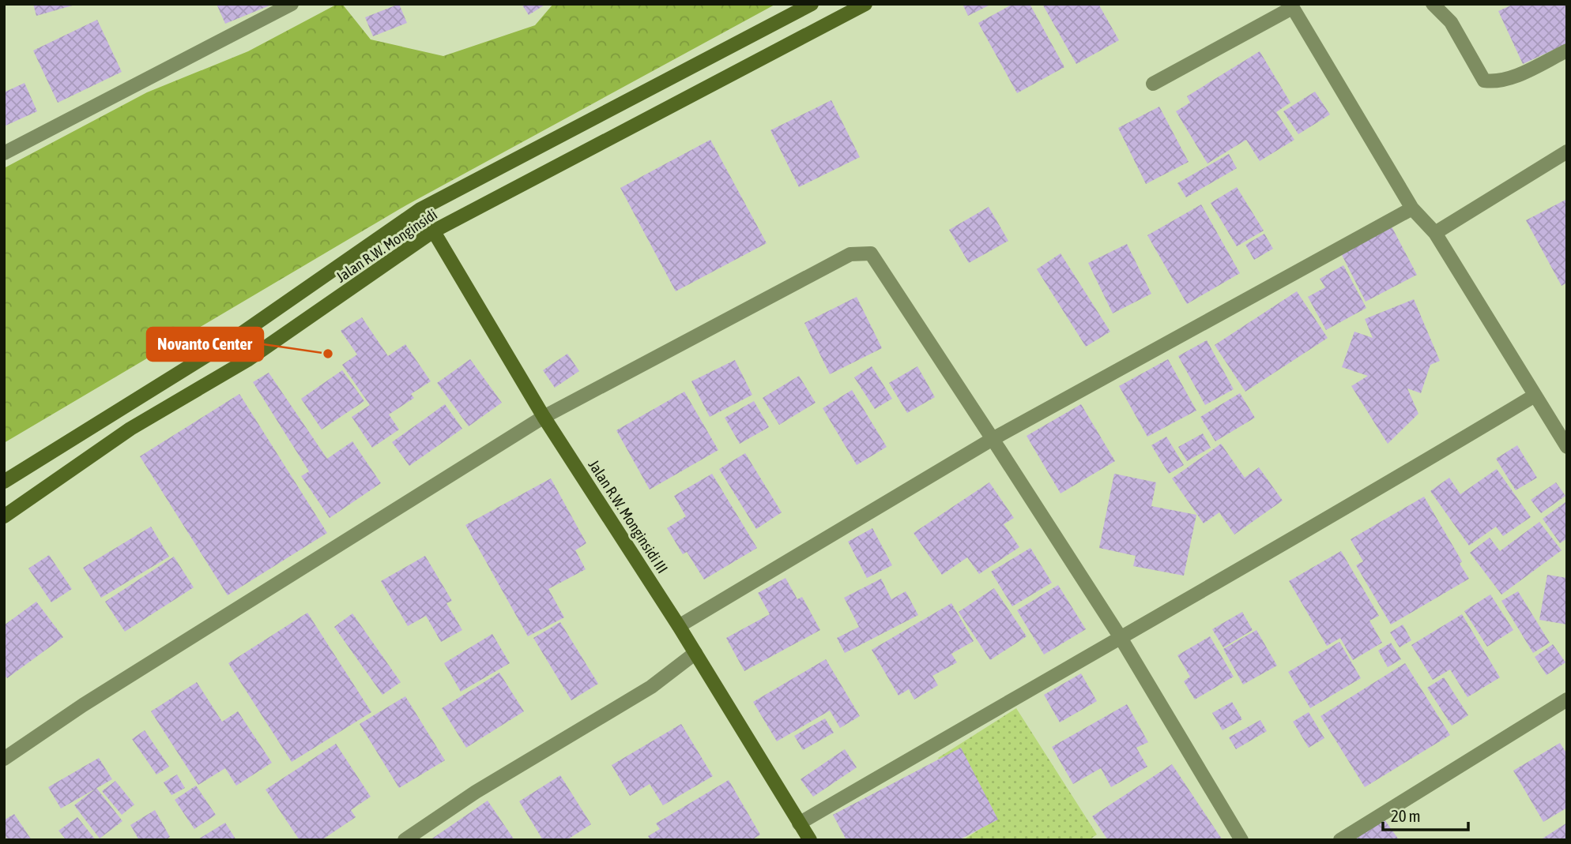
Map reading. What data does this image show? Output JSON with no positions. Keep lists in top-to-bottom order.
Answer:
{
  "streets": {
    "main road": ["Jalan R.W. Monginsidi", "Jalan R.W. Monginsidi III"]
  },
  "crossings": [
    ["Jalan R.W. Monginsidi", "Jalan R.W. Monginsidi III"]
  ],
  "places": ["Novanto Center"],
  "scale_bar": "20 m"
}
